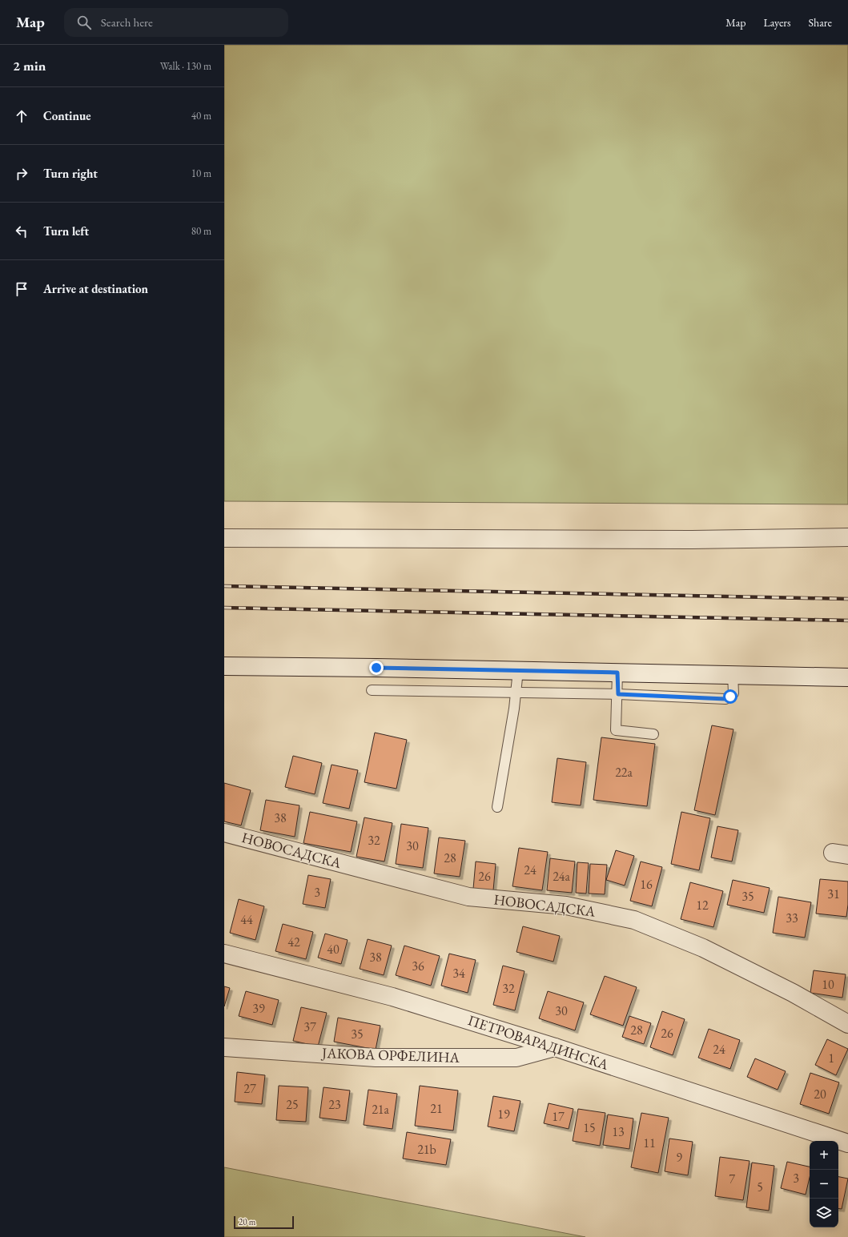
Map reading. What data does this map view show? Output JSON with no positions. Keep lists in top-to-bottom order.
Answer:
{
  "streets": {
    "street": ["НОВОСАДСКА", "ПЕТРОВАРАДИНСКА", "ЈАКОВА ОРФЕЛИНА"]
  },
  "crossings": [
    ["ПЕТРОВАРАДИНСКА", "ЈАКОВА ОРФЕЛИНА"]
  ],
  "house_numbers": [
    "22a",
    "38",
    "32",
    "30",
    "28",
    "24",
    "26",
    "24a",
    "16",
    "3",
    "31",
    "35",
    "12",
    "33",
    "44",
    "42",
    "40",
    "38",
    "36",
    "34",
    "10",
    "32",
    "39",
    "30",
    "37",
    "28",
    "26",
    "35",
    "24",
    "1",
    "27",
    "20",
    "25",
    "23",
    "21",
    "21a",
    "19",
    "17",
    "15",
    "13",
    "11",
    "21b",
    "9",
    "3",
    "7",
    "5"
  ],
  "scale_bar": "20 m",
  "page": {
    "header": "Map",
    "search": "Search here",
    "nav": ["Map", "Layers", "Share"],
    "heading": ["2 min", "Walk · 130 m"],
    "list": [
      ["Continue", "40 m"],
      ["Turn right", "10 m"],
      ["Turn left", "80 m"],
      "Arrive at destination"
    ],
    "map_buttons": ["+", "−"],
    "scale": "20 m"
  }
}
